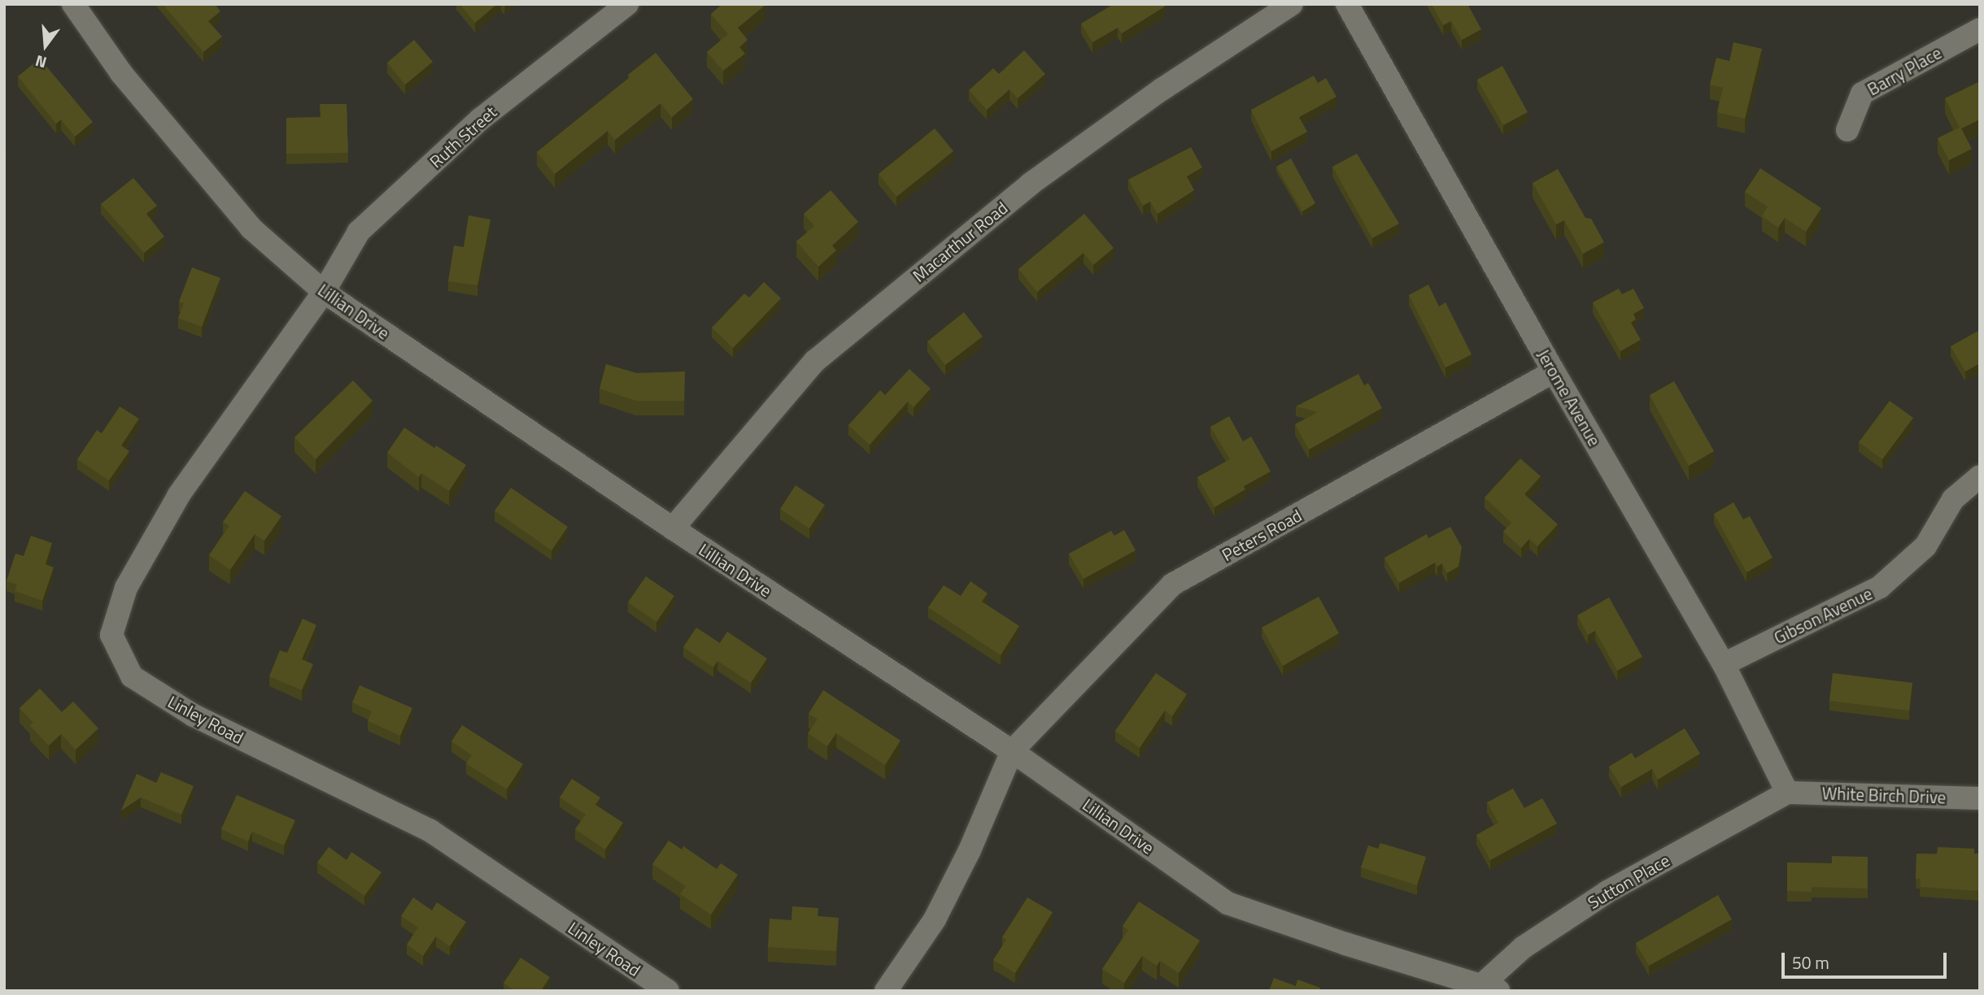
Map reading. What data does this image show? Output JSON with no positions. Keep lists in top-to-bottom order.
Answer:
{
  "streets": {
    "street": [
      "Barry Place",
      "Ruth Street",
      "Macarthur Road",
      "Lillian Drive",
      "Jerome Avenue",
      "Peters Road",
      "Gibson Avenue",
      "Linley Road",
      "White Birch Drive",
      "Sutton Place"
    ]
  },
  "crossings": [
    ["Ruth Street", "Lillian Drive"],
    ["Ruth Street", "Linley Road"],
    ["Macarthur Road", "Lillian Drive"],
    ["Lillian Drive", "Peters Road"],
    ["Lillian Drive", "Linley Road"],
    ["Lillian Drive", "Sutton Place"],
    ["Jerome Avenue", "Peters Road"],
    ["Jerome Avenue", "Gibson Avenue"],
    ["Jerome Avenue", "White Birch Drive"],
    ["Jerome Avenue", "Sutton Place"],
    ["White Birch Drive", "Sutton Place"]
  ],
  "scale_bar": "50 m",
  "north": "bottom"
}
